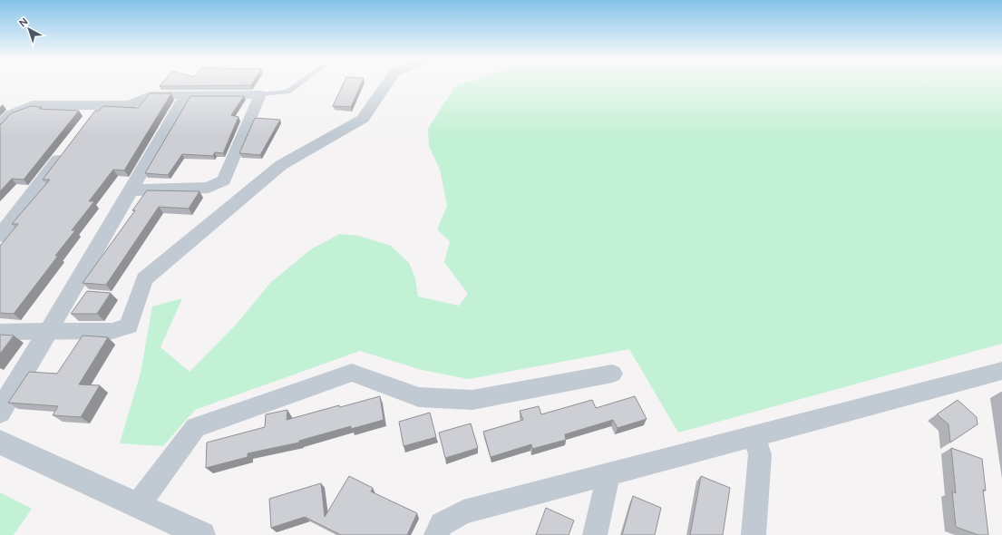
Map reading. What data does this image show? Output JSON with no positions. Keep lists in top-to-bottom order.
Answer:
{
  "north": "top left"
}
